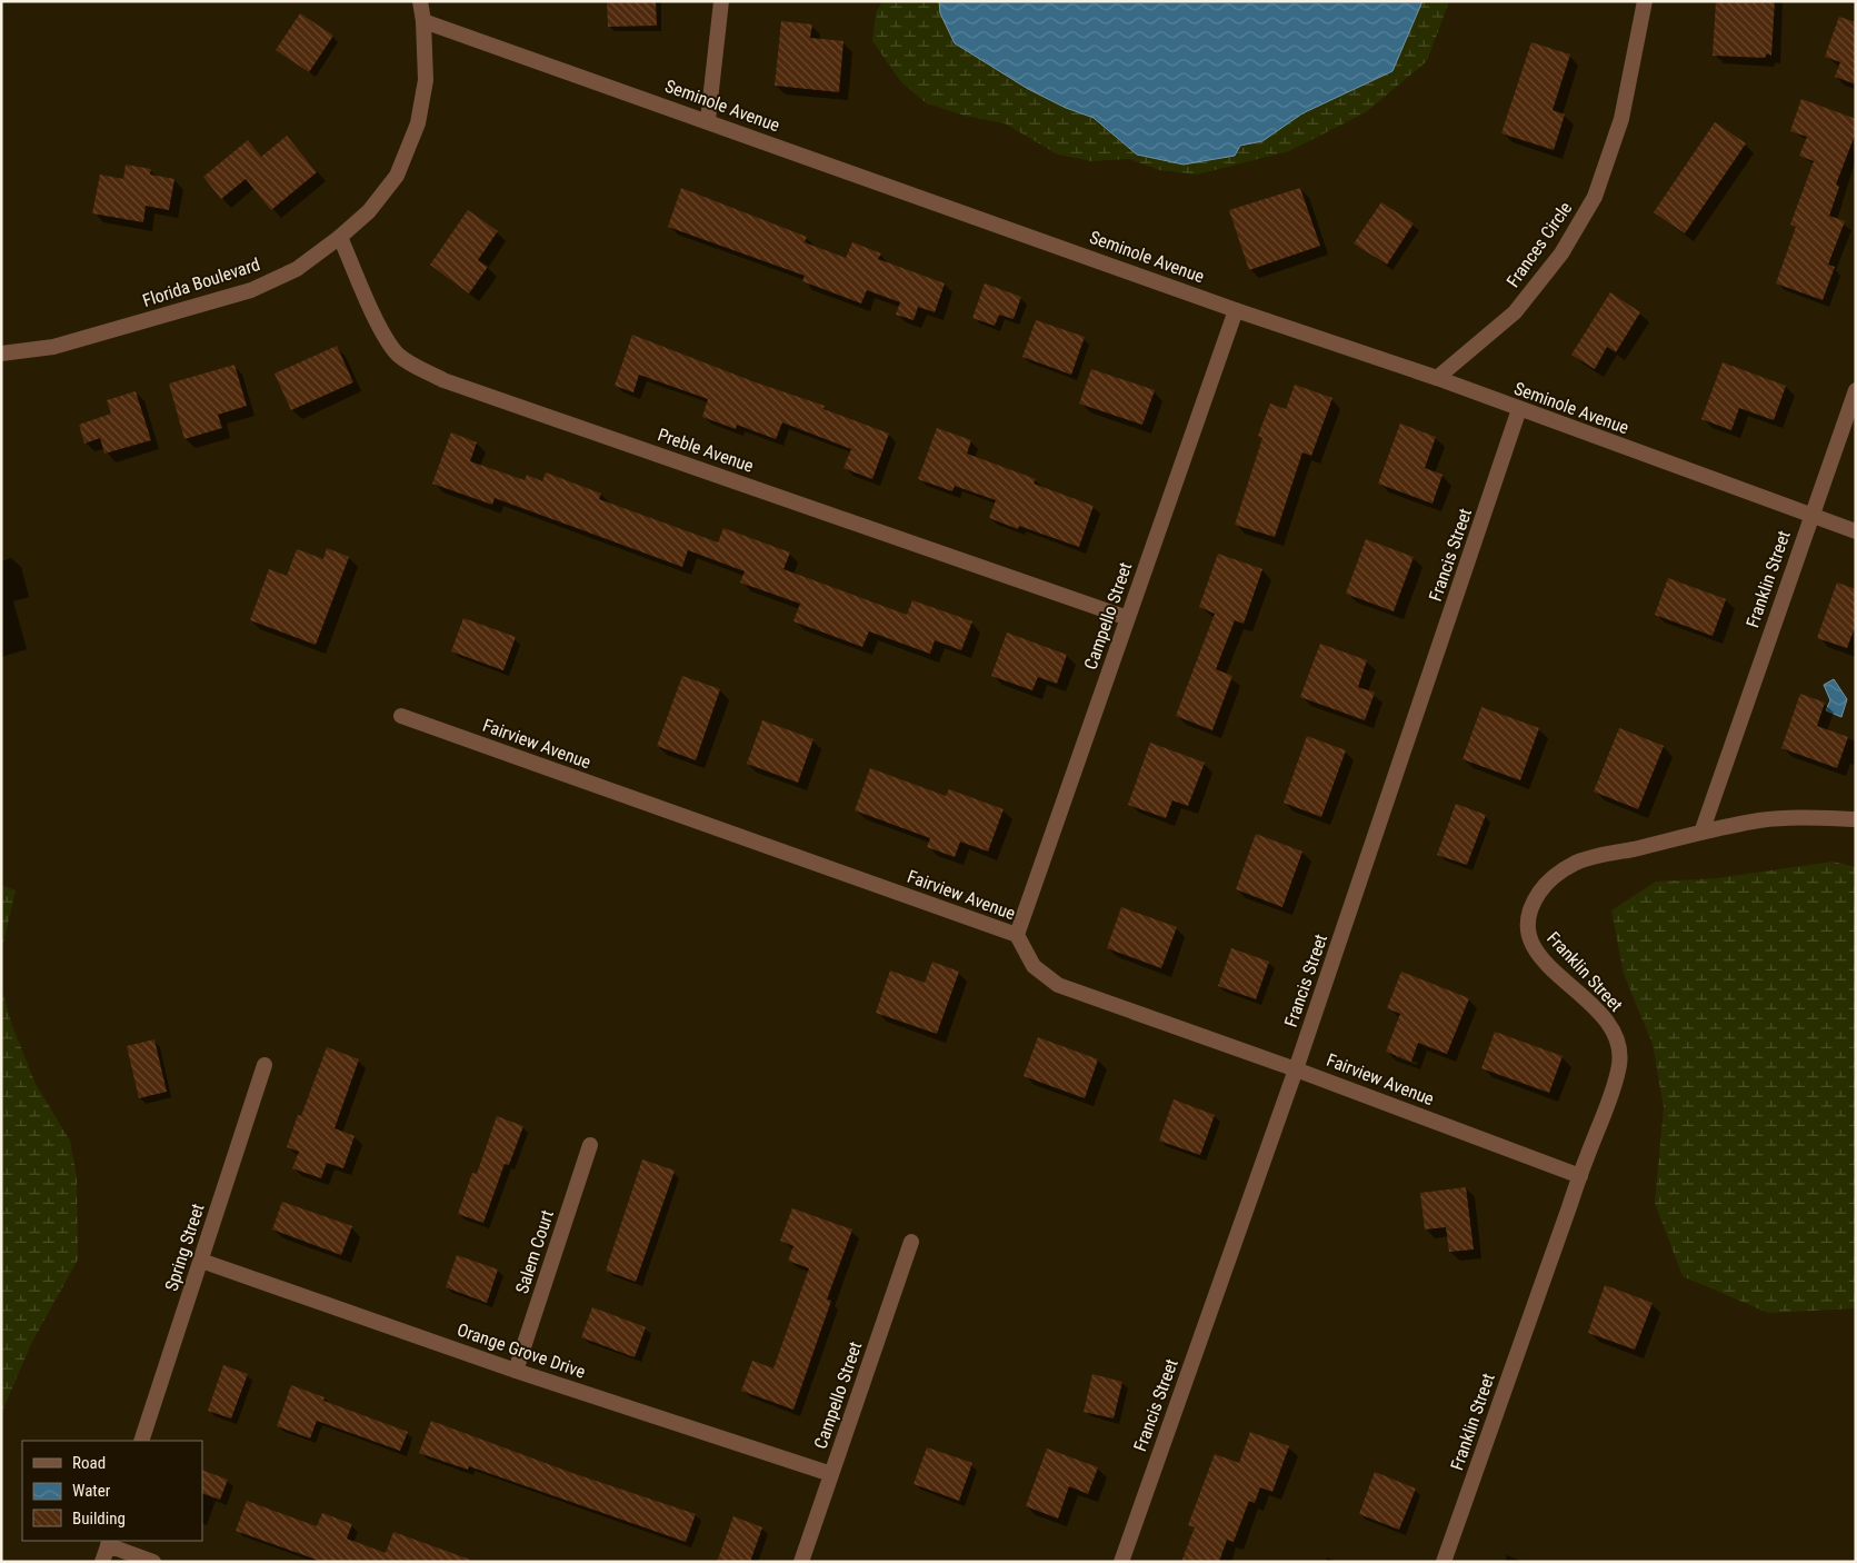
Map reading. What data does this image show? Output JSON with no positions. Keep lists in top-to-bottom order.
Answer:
{
  "streets": {
    "street": [
      "Seminole Avenue",
      "Frances Circle",
      "Florida Boulevard",
      "Preble Avenue",
      "Francis Street",
      "Franklin Street",
      "Campello Street",
      "Fairview Avenue",
      "Spring Street",
      "Salem Court",
      "Orange Grove Drive"
    ]
  },
  "crossings": [
    ["Seminole Avenue", "Frances Circle"],
    ["Seminole Avenue", "Florida Boulevard"],
    ["Seminole Avenue", "Francis Street"],
    ["Seminole Avenue", "Franklin Street"],
    ["Seminole Avenue", "Campello Street"],
    ["Florida Boulevard", "Preble Avenue"],
    ["Preble Avenue", "Campello Street"],
    ["Francis Street", "Fairview Avenue"],
    ["Franklin Street", "Fairview Avenue"],
    ["Campello Street", "Fairview Avenue"],
    ["Campello Street", "Orange Grove Drive"],
    ["Spring Street", "Orange Grove Drive"],
    ["Salem Court", "Orange Grove Drive"]
  ],
  "legend": ["Road", "Water", "Building"]
}
